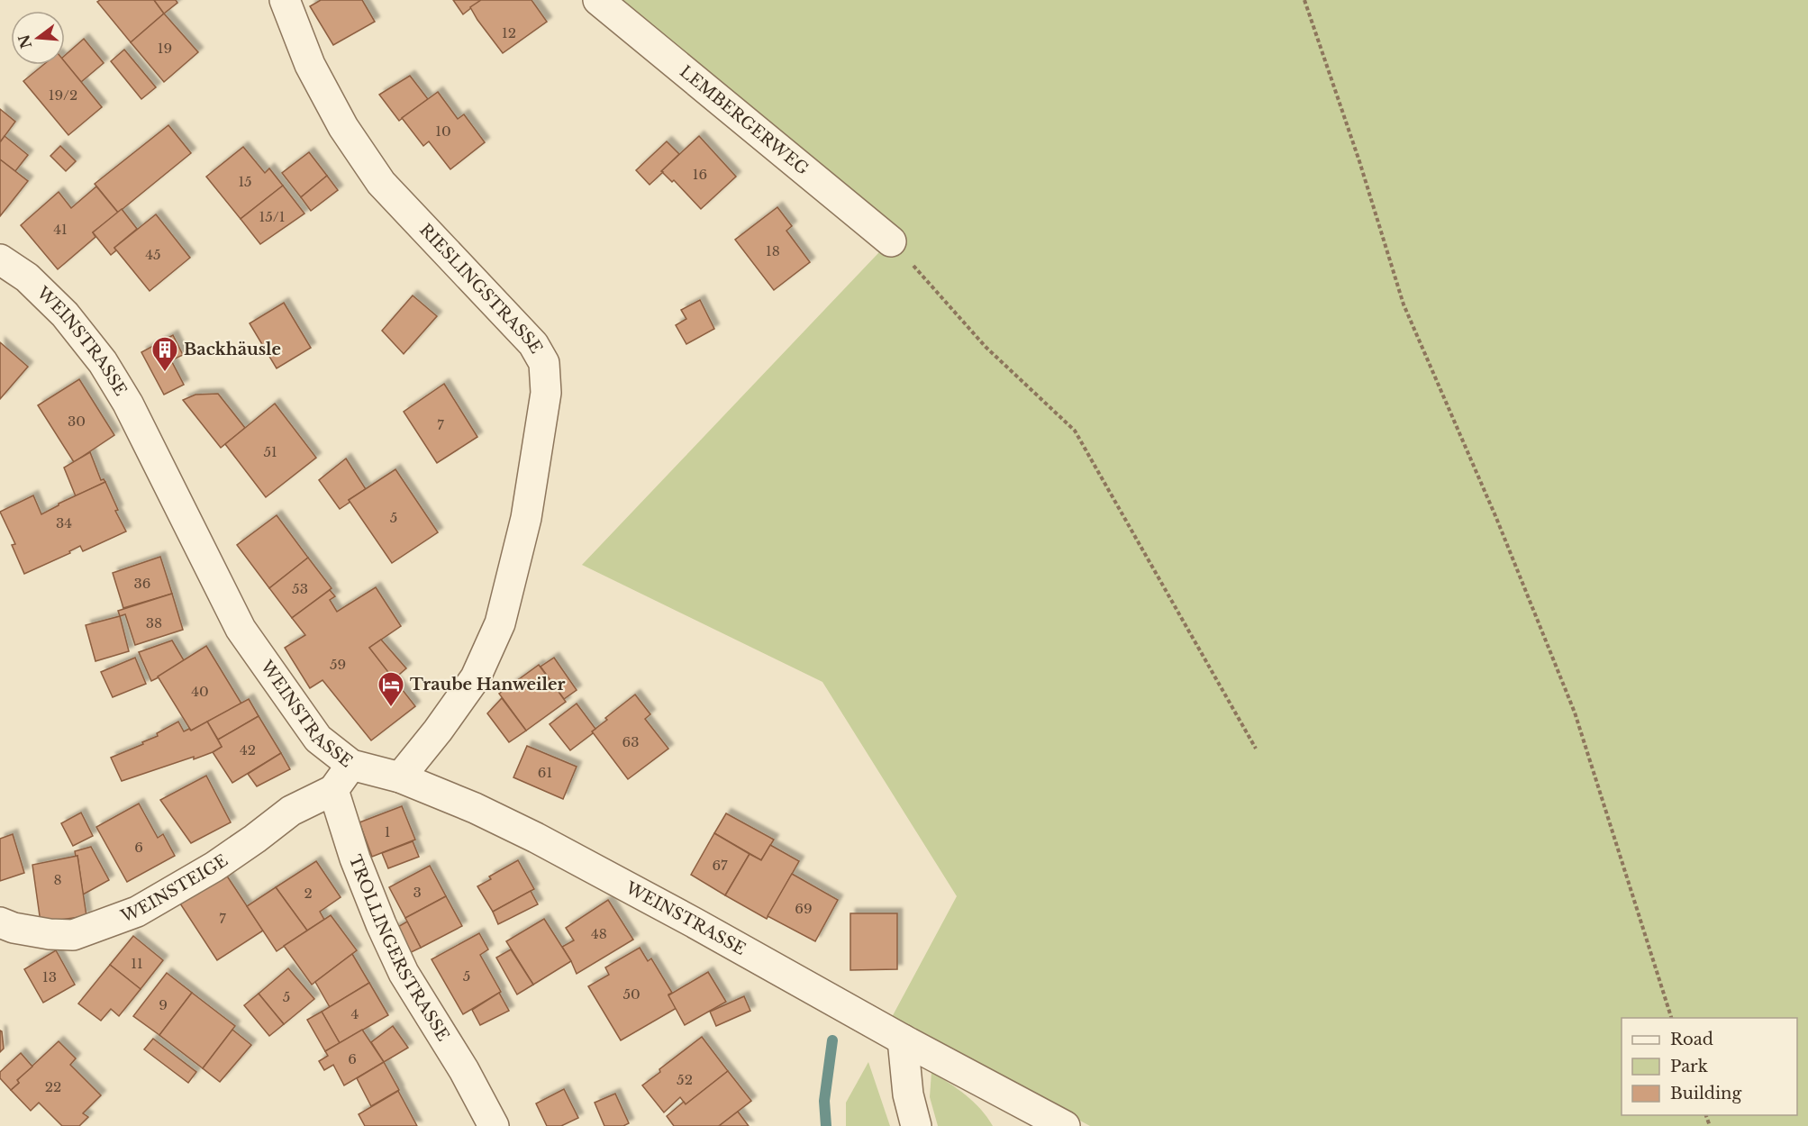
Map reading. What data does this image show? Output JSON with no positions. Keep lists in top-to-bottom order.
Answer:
{
  "streets": {
    "street": [
      "LEMBERGERWEG",
      "RIESLINGSTRASSE",
      "WEINSTRASSE",
      "WEINSTEIGE",
      "TROLLINGERSTRASSE"
    ]
  },
  "crossings": [
    ["RIESLINGSTRASSE", "WEINSTRASSE"],
    ["WEINSTEIGE", "TROLLINGERSTRASSE"]
  ],
  "places": {
    "building": ["Backhäusle"],
    "hotel": ["Traube Hanweiler"]
  },
  "house_numbers": [
    "12",
    "19",
    "19/2",
    "10",
    "16",
    "15",
    "15/1",
    "41",
    "18",
    "45",
    "30",
    "7",
    "51",
    "5",
    "34",
    "36",
    "53",
    "38",
    "59",
    "40",
    "63",
    "42",
    "61",
    "1",
    "6",
    "67",
    "8",
    "3",
    "2",
    "69",
    "7",
    "48",
    "11",
    "5",
    "13",
    "50",
    "5",
    "9",
    "4",
    "6",
    "52",
    "22"
  ],
  "legend": ["Road", "Park", "Building"],
  "north": "left"
}
